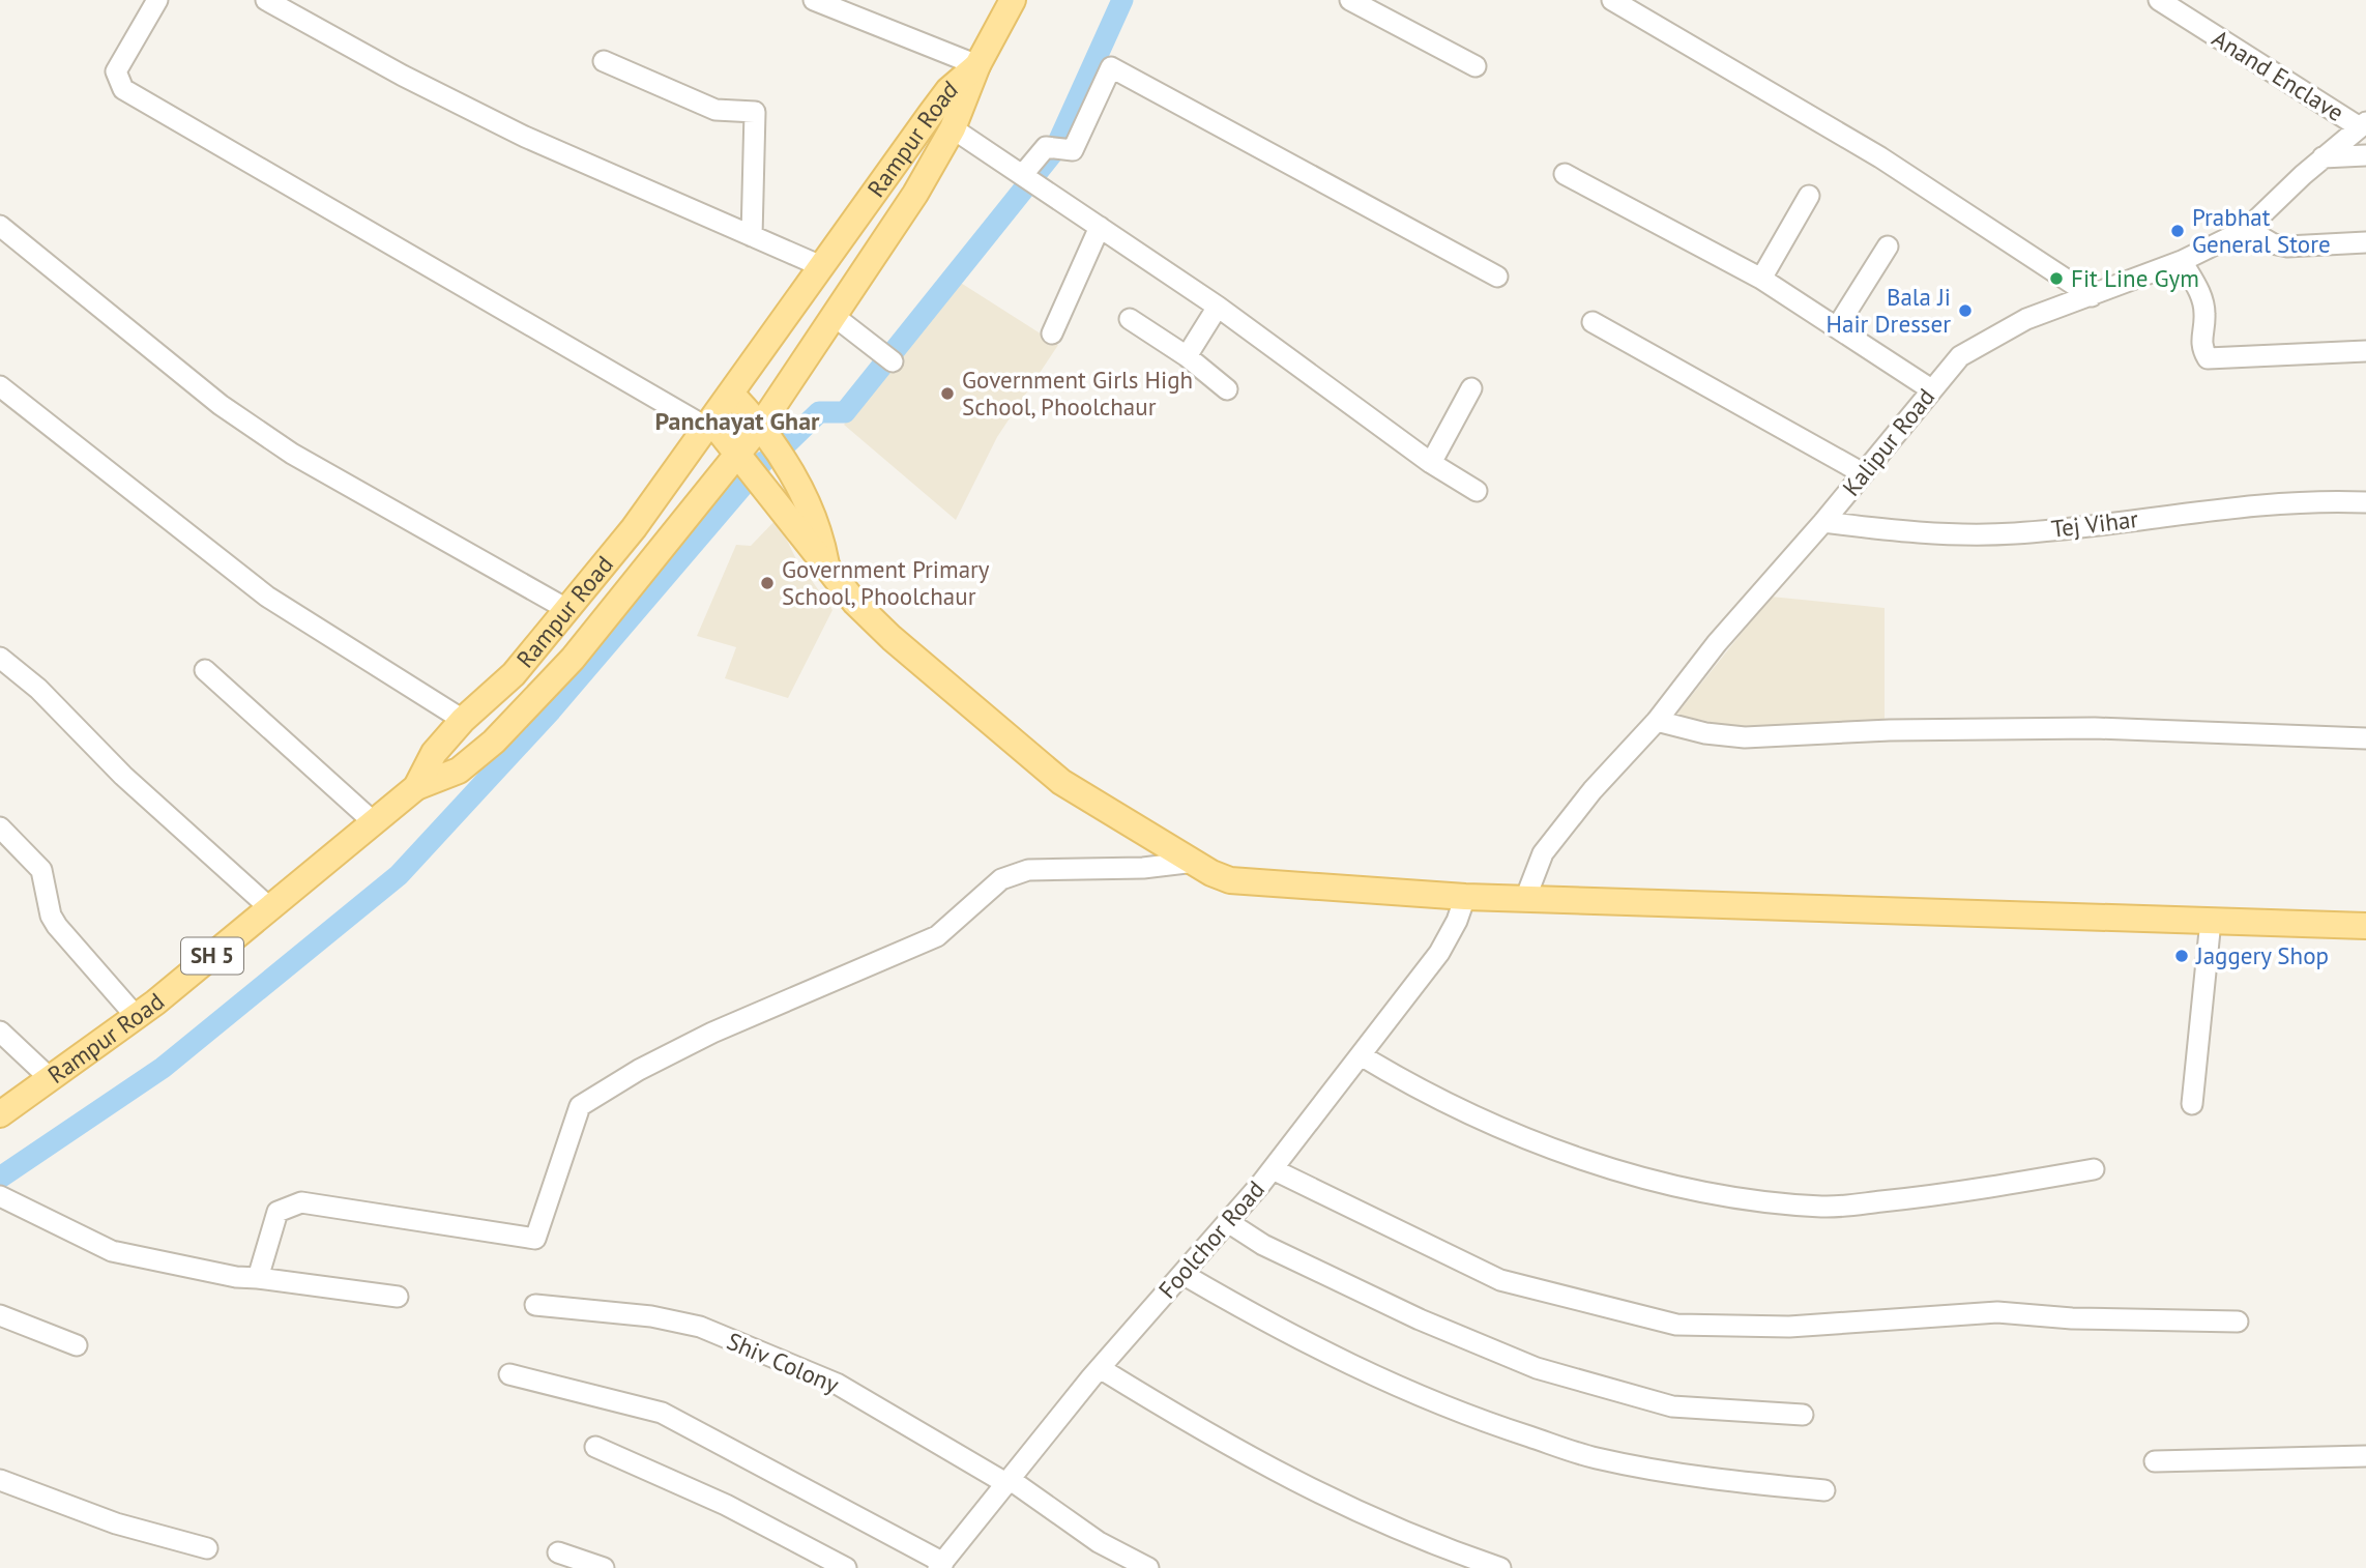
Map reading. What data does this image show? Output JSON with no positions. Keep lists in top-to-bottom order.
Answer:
{
  "streets": {
    "main road": ["Rampur Road", "SH 5"],
    "street": [
      "Anand Enclave",
      "Kalipur Road",
      "Tej Vihar",
      "Foolchor Road",
      "Shiv Colony"
    ]
  },
  "crossings": [
    ["Anand Enclave", "Kalipur Road"],
    ["Kalipur Road", "Tej Vihar"],
    ["Foolchor Road", "Shiv Colony"]
  ],
  "districts": ["Panchayat Ghar"],
  "places": [
    "Prabhat General Store",
    "Fit Line Gym",
    "Bala Ji Hair Dresser",
    "Government Girls High School, Phoolchaur",
    "Government Primary School, Phoolchaur",
    "Jaggery Shop"
  ]
}
